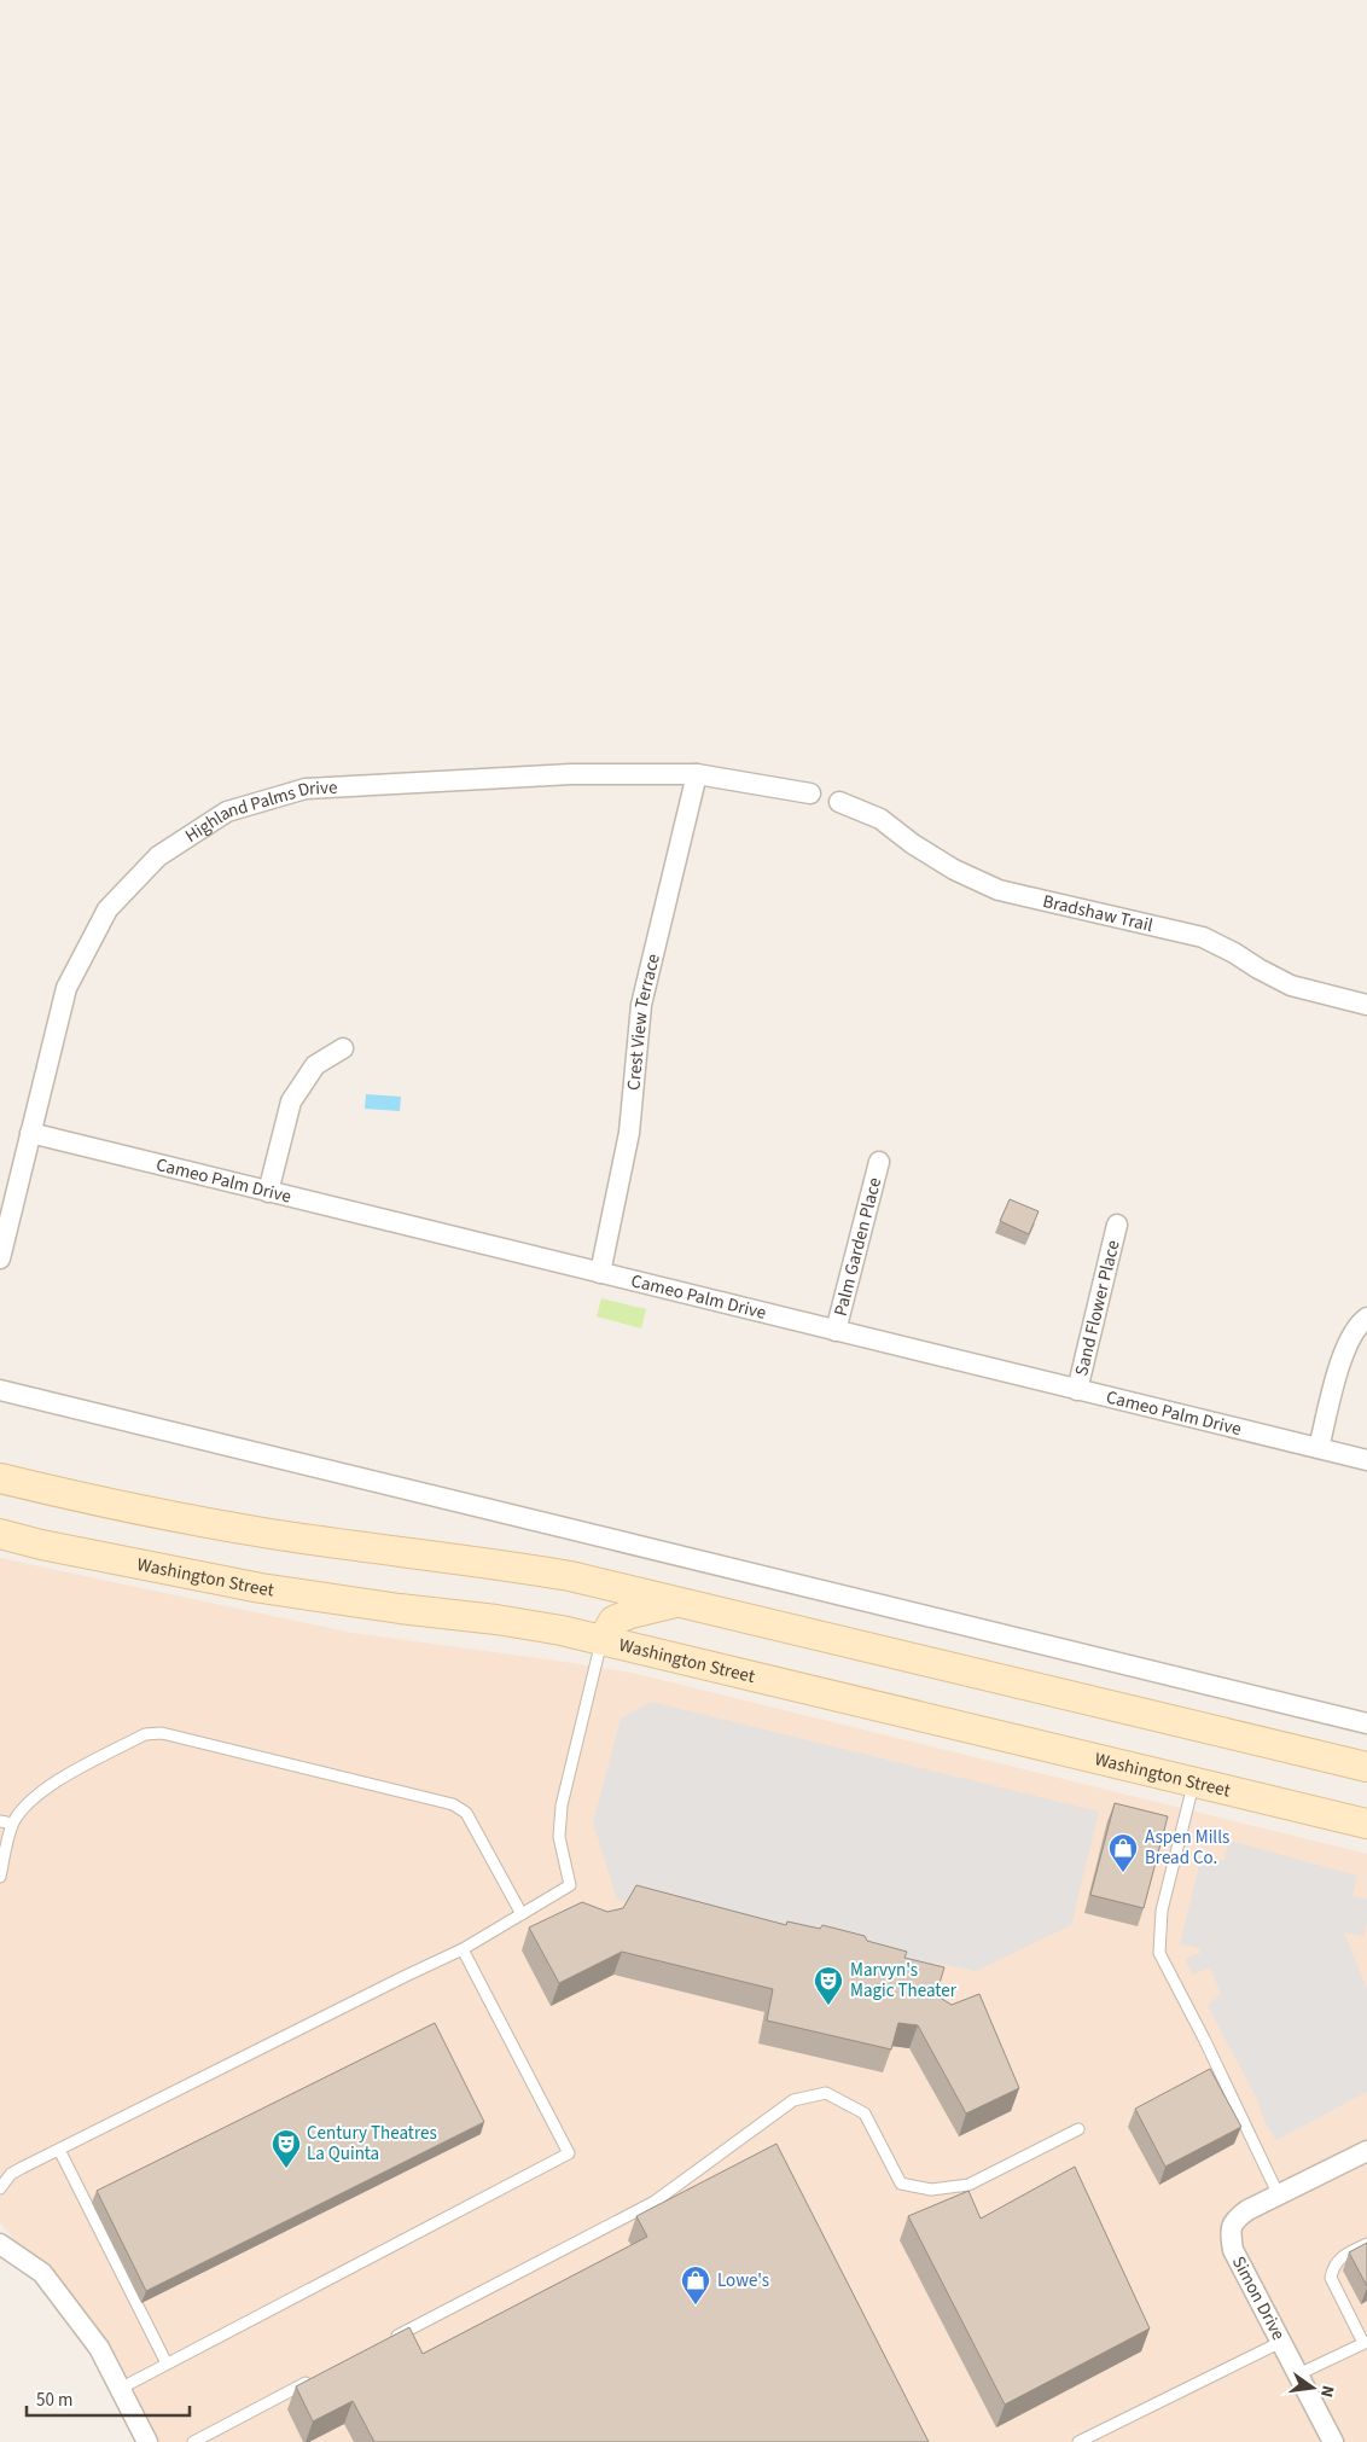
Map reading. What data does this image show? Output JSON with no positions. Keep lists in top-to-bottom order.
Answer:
{
  "streets": {
    "main road": ["Washington Street"],
    "street": [
      "Highland Palms Drive",
      "Bradshaw Trail",
      "Crest View Terrace",
      "Cameo Palm Drive",
      "Palm Garden Place",
      "Sand Flower Place",
      "Simon Drive"
    ]
  },
  "crossings": [
    ["Highland Palms Drive", "Crest View Terrace"],
    ["Highland Palms Drive", "Cameo Palm Drive"],
    ["Crest View Terrace", "Cameo Palm Drive"],
    ["Cameo Palm Drive", "Palm Garden Place"],
    ["Cameo Palm Drive", "Sand Flower Place"]
  ],
  "places": {
    "shop": ["Aspen Mills Bread Co.", "Lowe's"],
    "theatre": ["Marvyn's Magic Theater", "Century Theatres La Quinta"]
  },
  "scale_bar": "50 m",
  "north": "right"
}
